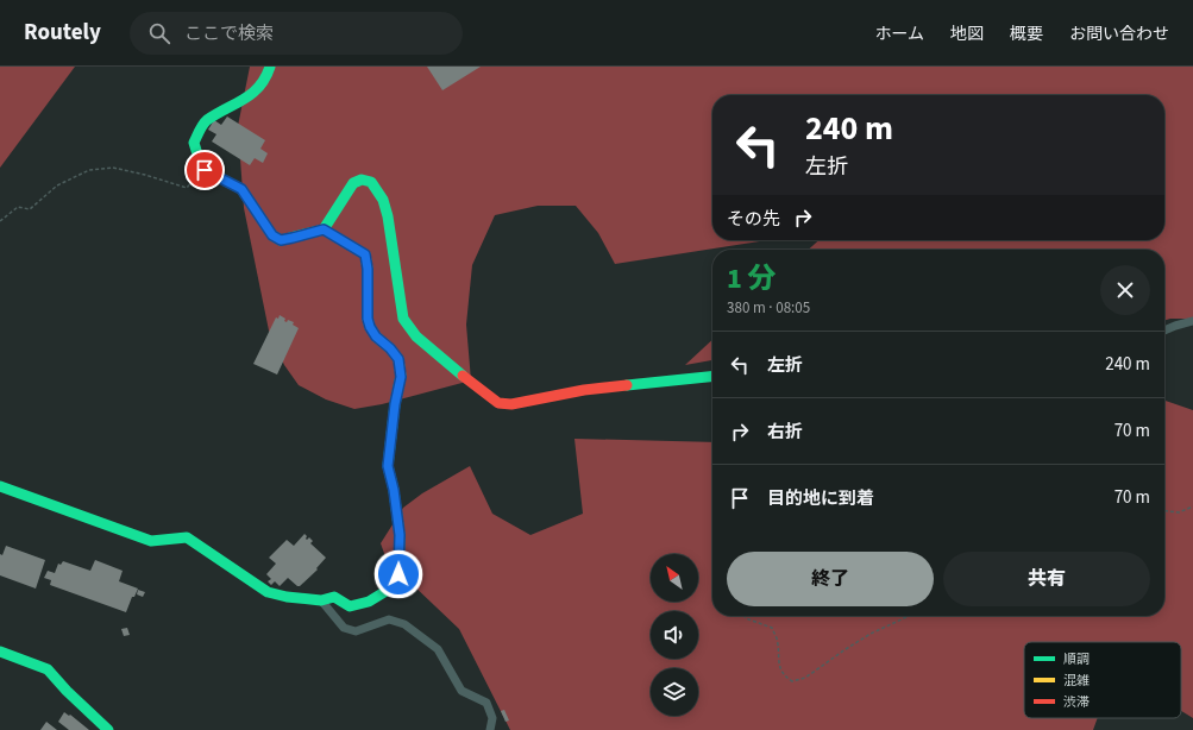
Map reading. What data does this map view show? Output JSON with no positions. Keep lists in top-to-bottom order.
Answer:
{
  "legend": ["順調", "混雑", "渋滞"],
  "north": "top left",
  "page": {
    "header": "Routely",
    "search": "ここで検索",
    "nav": [
      "ホーム",
      "地図",
      "概要",
      "お問い合わせ"
    ],
    "turn": ["240 m", "左折"],
    "then": "その先",
    "heading": ["1 分", "380 m · 08:05"],
    "list": [
      {
        "name": "左折",
        "value": "240 m"
      },
      {
        "name": "右折",
        "value": "70 m"
      },
      {
        "name": "目的地に到着",
        "value": "70 m"
      }
    ],
    "buttons": ["終了", "共有"]
  }
}
